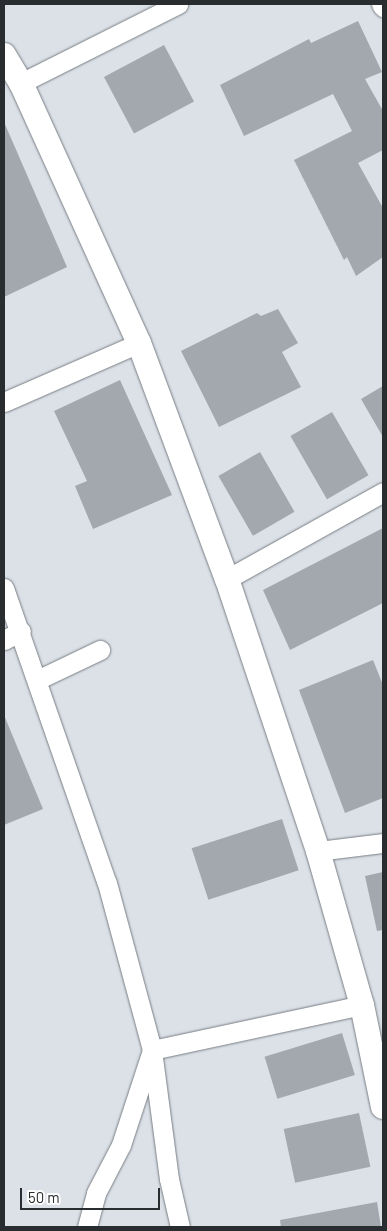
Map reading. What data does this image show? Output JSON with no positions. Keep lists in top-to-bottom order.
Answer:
{
  "scale_bar": "50 m"
}
